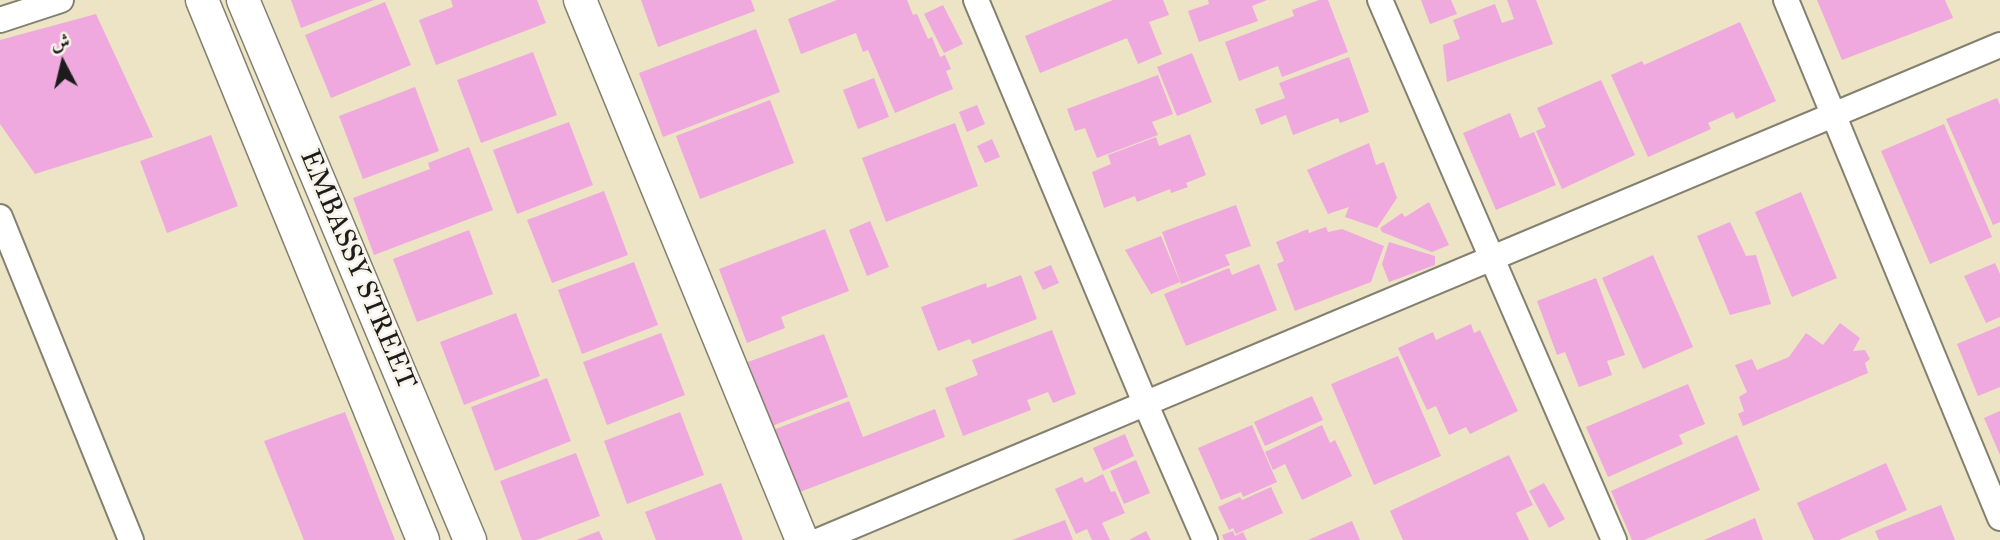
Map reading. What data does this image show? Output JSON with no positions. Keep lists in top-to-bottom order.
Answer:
{
  "streets": {
    "street": ["EMBASSY STREET"]
  },
  "north": "top"
}
